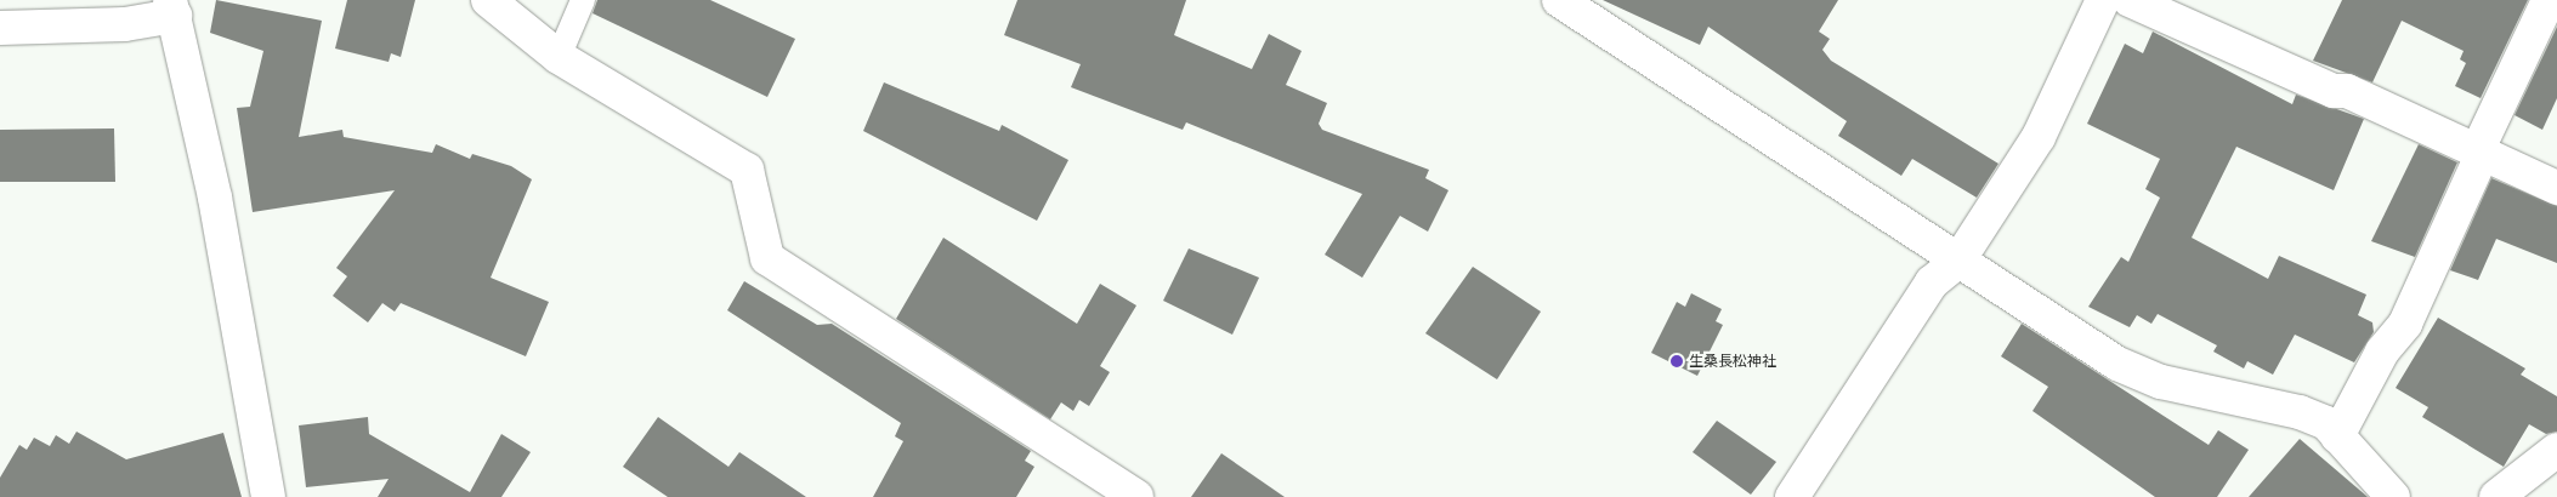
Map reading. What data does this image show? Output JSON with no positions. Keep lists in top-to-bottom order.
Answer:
{
  "places": ["生桑長松神社"]
}
